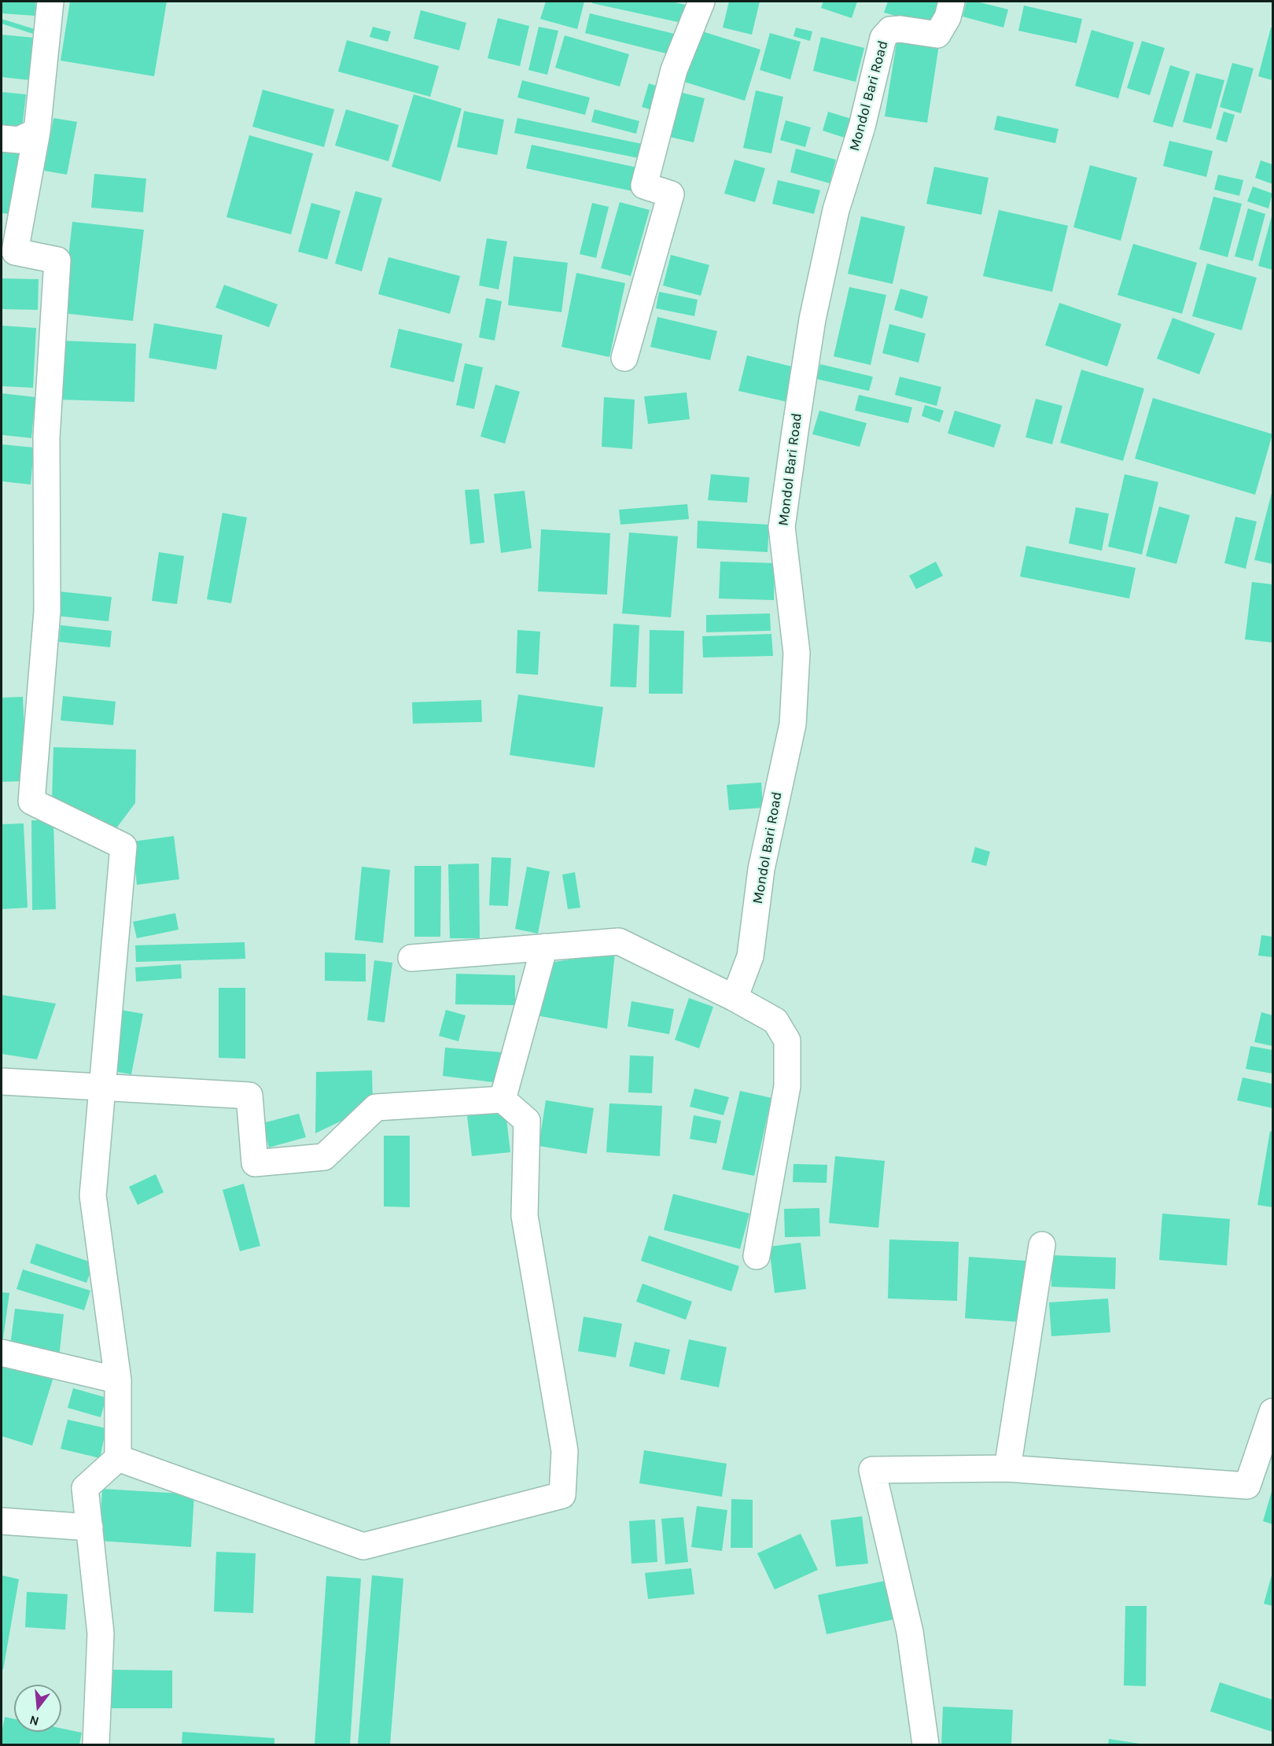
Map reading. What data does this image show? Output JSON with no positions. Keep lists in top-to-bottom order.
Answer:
{
  "streets": {
    "street": ["Mondol Bari Road"]
  },
  "north": "bottom"
}
